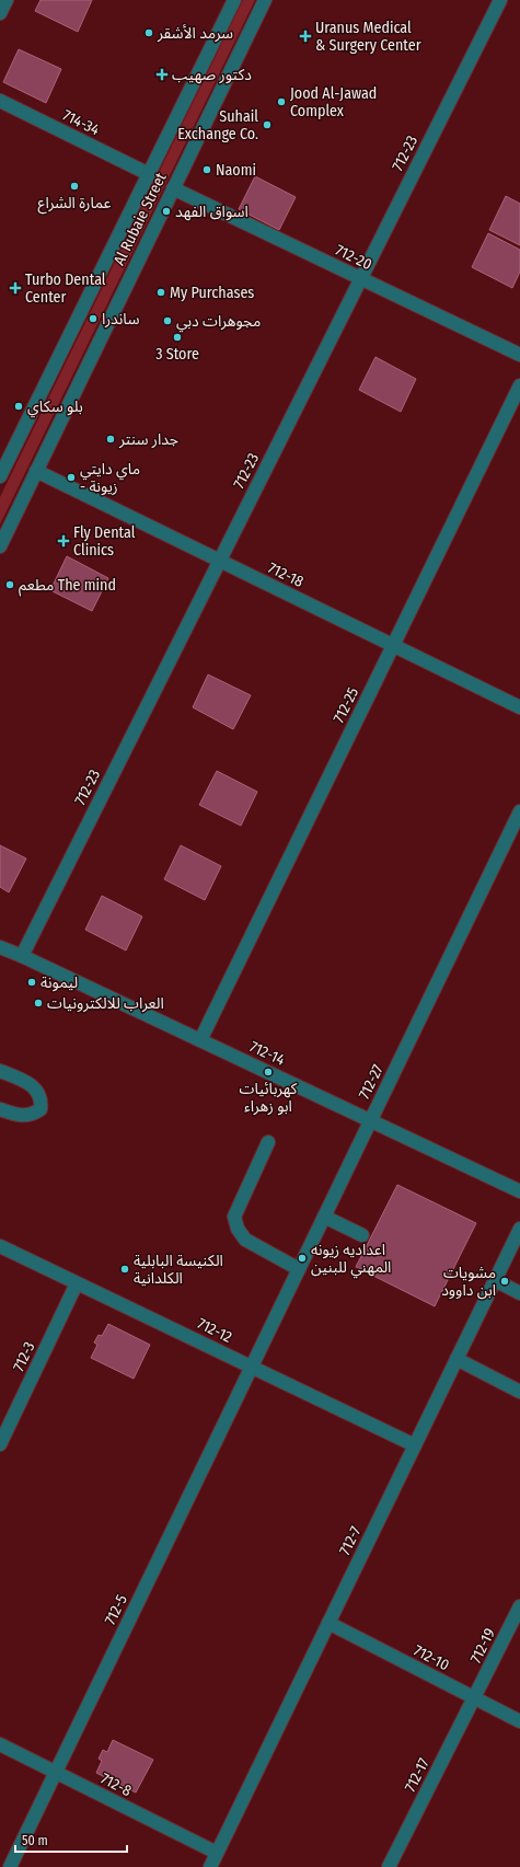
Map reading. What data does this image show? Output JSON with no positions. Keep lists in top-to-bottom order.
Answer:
{
  "streets": {
    "street": [
      "714-34",
      "712-23",
      "Al Rubaie Street",
      "712-20",
      "712-18",
      "712-25",
      "712-14",
      "712-27",
      "712-12",
      "712-3",
      "712-7",
      "712-5",
      "712-19",
      "712-10",
      "712-17",
      "712-8"
    ]
  },
  "crossings": [
    ["714-34", "Al Rubaie Street"],
    ["712-23", "712-20"],
    ["712-23", "712-18"],
    ["712-23", "712-14"],
    ["Al Rubaie Street", "712-20"],
    ["Al Rubaie Street", "712-18"],
    ["712-18", "712-25"],
    ["712-25", "712-14"],
    ["712-14", "712-27"],
    ["712-27", "712-12"],
    ["712-27", "712-5"],
    ["712-12", "712-3"],
    ["712-12", "712-7"],
    ["712-12", "712-5"],
    ["712-7", "712-10"],
    ["712-7", "712-8"],
    ["712-5", "712-8"],
    ["712-19", "712-10"],
    ["712-19", "712-17"],
    ["712-10", "712-17"]
  ],
  "places": {
    "other": [
      "سرمد الأشقر",
      "Jood Al-Jawad Complex",
      "Suhail Exchange Co.",
      "Naomi",
      "عمارة الشراع",
      "اسواق الفهد",
      "My Purchases",
      "ساندرا",
      "مجوهرات دبي",
      "3 Store",
      "بلو سكاي",
      "جدار سنتر",
      "ماي دايتي - زيونة",
      "مطعم The mind",
      "ليمونة",
      "العراب للالكترونيات",
      "كهربائيات ابو زهراء",
      "اعداديه زيونه المهني للبنين",
      "الكنيسة البابلية الكلدانية",
      "مشويات ابن داوود"
    ],
    "health": [
      "Uranus Medical & Surgery Center",
      "دكتور صهيب",
      "Turbo Dental Center",
      "Fly Dental Clinics"
    ]
  },
  "scale_bar": "50 m"
}
